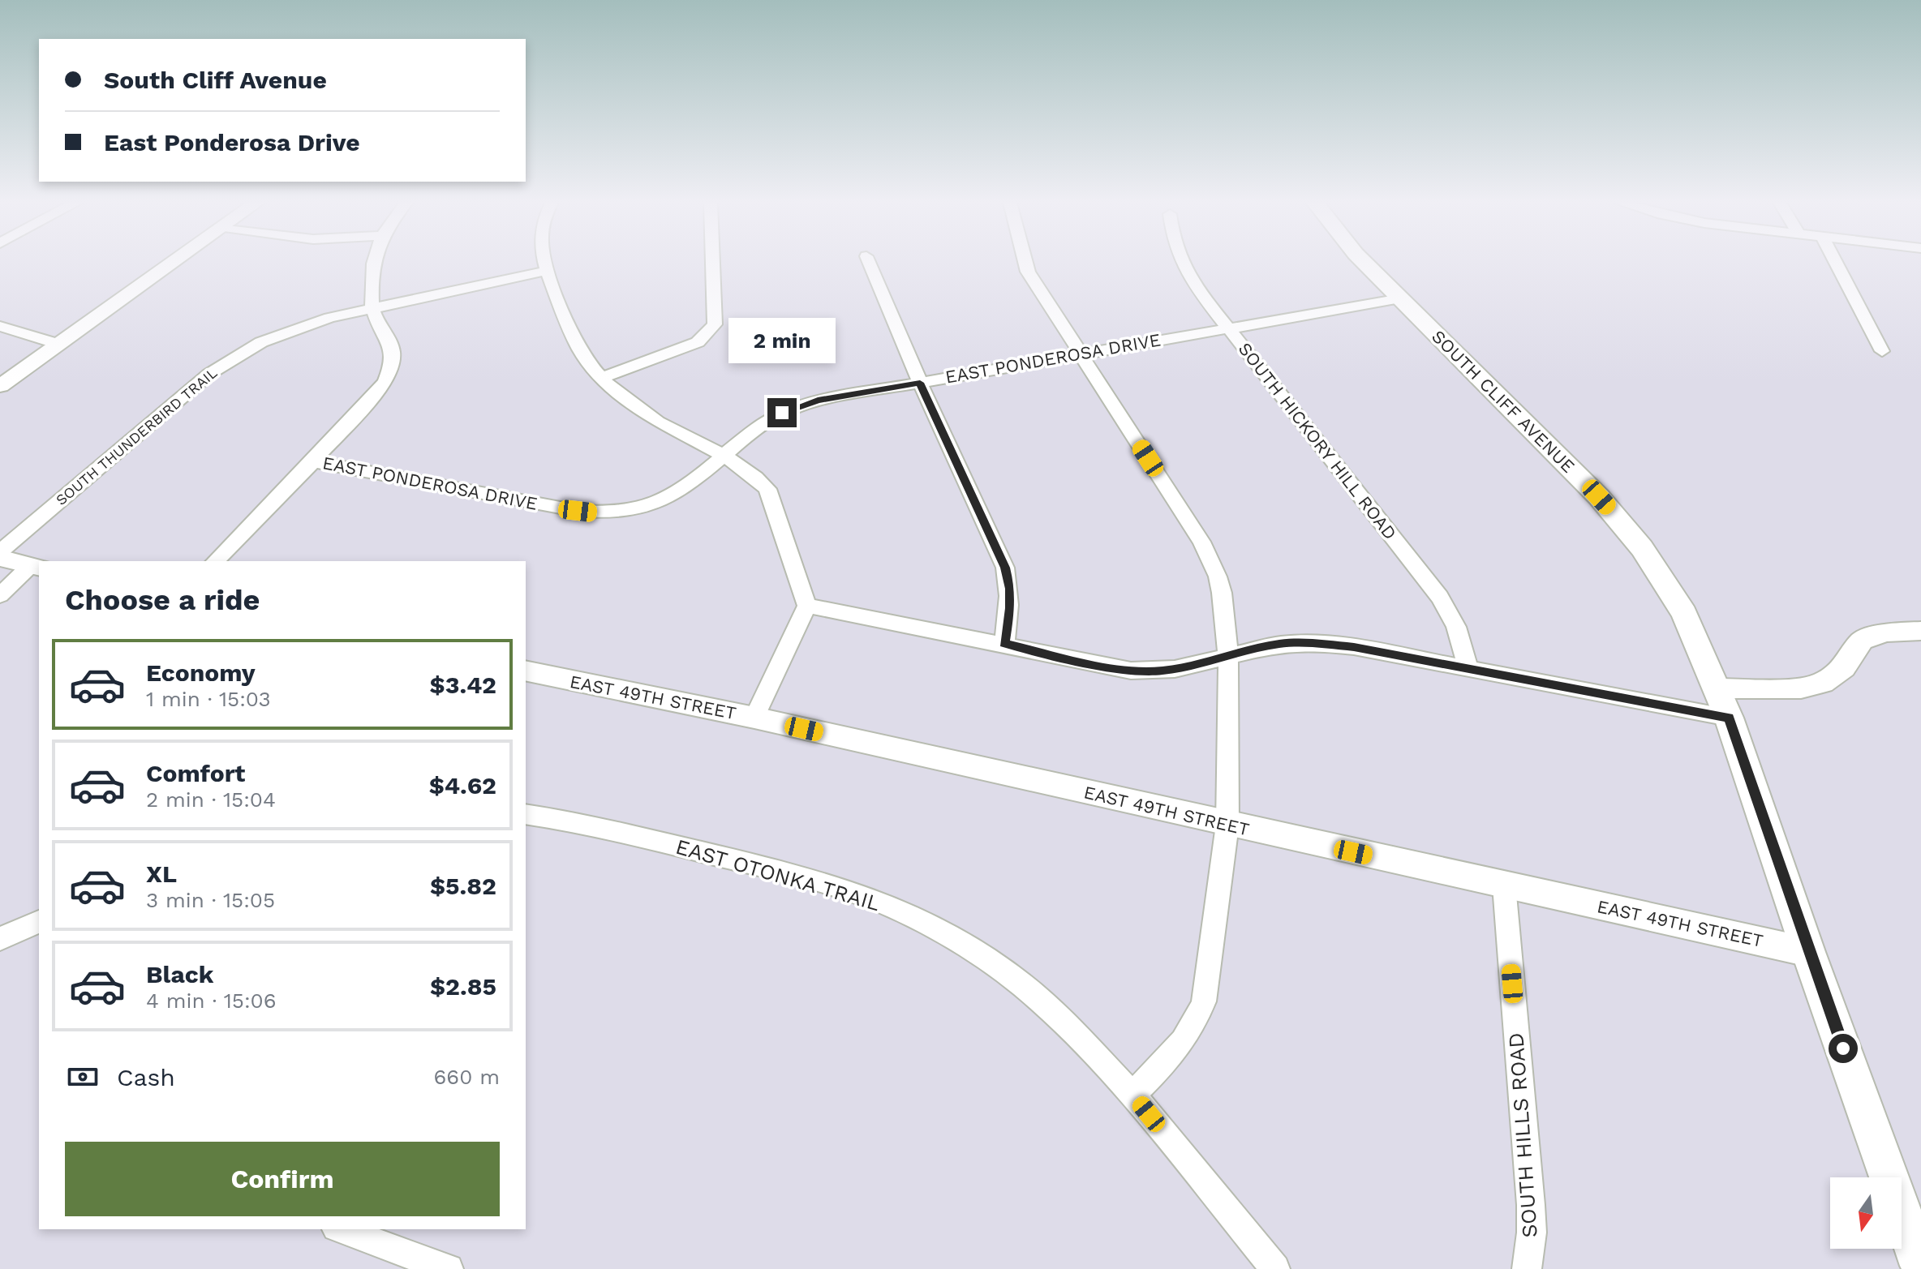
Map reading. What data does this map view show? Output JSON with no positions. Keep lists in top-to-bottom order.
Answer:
{
  "streets": {
    "main road": ["SOUTH CLIFF AVENUE"],
    "street": [
      "EAST PONDEROSA DRIVE",
      "SOUTH THUNDERBIRD TRAIL",
      "SOUTH HICKORY HILL ROAD",
      "EAST 49TH STREET",
      "EAST OTONKA TRAIL",
      "SOUTH HILLS ROAD"
    ]
  },
  "crossings": [
    ["EAST PONDEROSA DRIVE", "SOUTH CLIFF AVENUE"],
    ["EAST PONDEROSA DRIVE", "SOUTH HICKORY HILL ROAD"],
    ["SOUTH CLIFF AVENUE", "EAST 49TH STREET"],
    ["EAST 49TH STREET", "SOUTH HILLS ROAD"]
  ],
  "north": "bottom",
  "page": {
    "banner": ["South Cliff Avenue", "East Ponderosa Drive"],
    "bubble": "2 min",
    "heading": "Choose a ride",
    "list": [
      {
        "name": "Economy",
        "note": "1 min · 15:03",
        "value": "$3.42"
      },
      {
        "name": "Comfort",
        "note": "2 min · 15:04",
        "value": "$4.62"
      },
      {
        "name": "XL",
        "note": "3 min · 15:05",
        "value": "$5.82"
      },
      {
        "name": "Black",
        "note": "4 min · 15:06",
        "value": "$2.85"
      }
    ],
    "pay": ["Cash", "660 m"],
    "buttons": "Confirm"
  }
}
